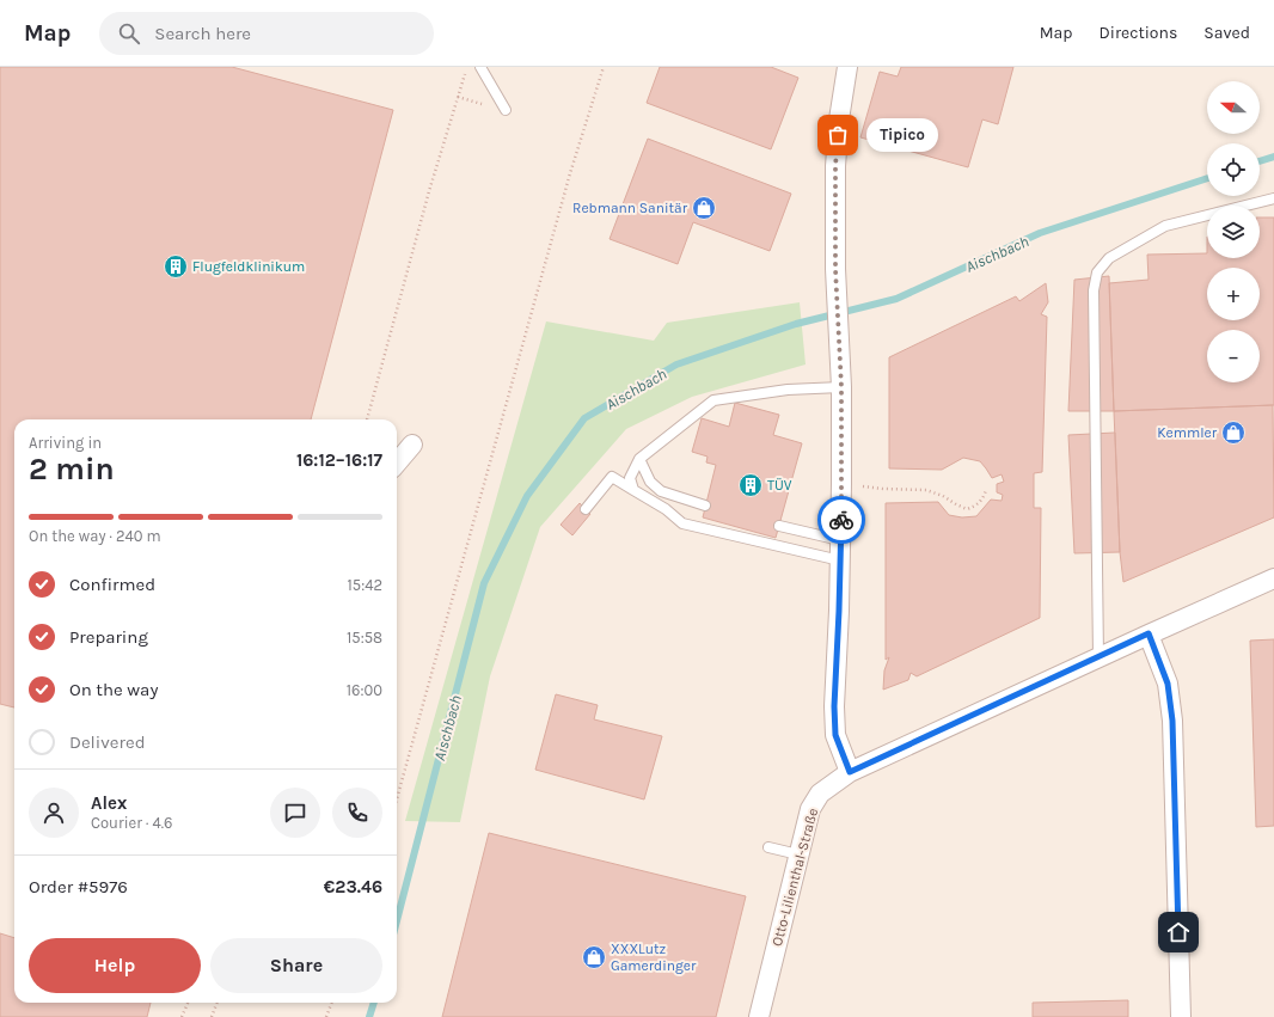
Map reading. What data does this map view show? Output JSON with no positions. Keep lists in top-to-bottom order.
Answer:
{
  "streets": {
    "street": ["Otto-Lilienthal-Straße"]
  },
  "water": ["Aischbach"],
  "places": {
    "other": ["Tipico"],
    "shop": ["Rebmann Sanitär", "Kemmler", "XXXLutz Gamerdinger"],
    "building": ["Flugfeldklinikum", "TÜV"]
  },
  "north": "left",
  "page": {
    "header": "Map",
    "search": "Search here",
    "nav": ["Map", "Directions", "Saved"],
    "map_buttons": ["+", "−"],
    "bubble": "Tipico",
    "heading": ["2 min", "Arriving in", "16:12–16:17"],
    "panel": [
      "Alex",
      "Courier · 4.6",
      "Order #5976",
      "€23.46"
    ],
    "bar": "On the way · 240 m",
    "list": [
      ["Confirmed", "15:42"],
      ["Preparing", "15:58"],
      ["On the way", "16:00"],
      "Delivered"
    ],
    "buttons": ["Help", "Share"]
  }
}
